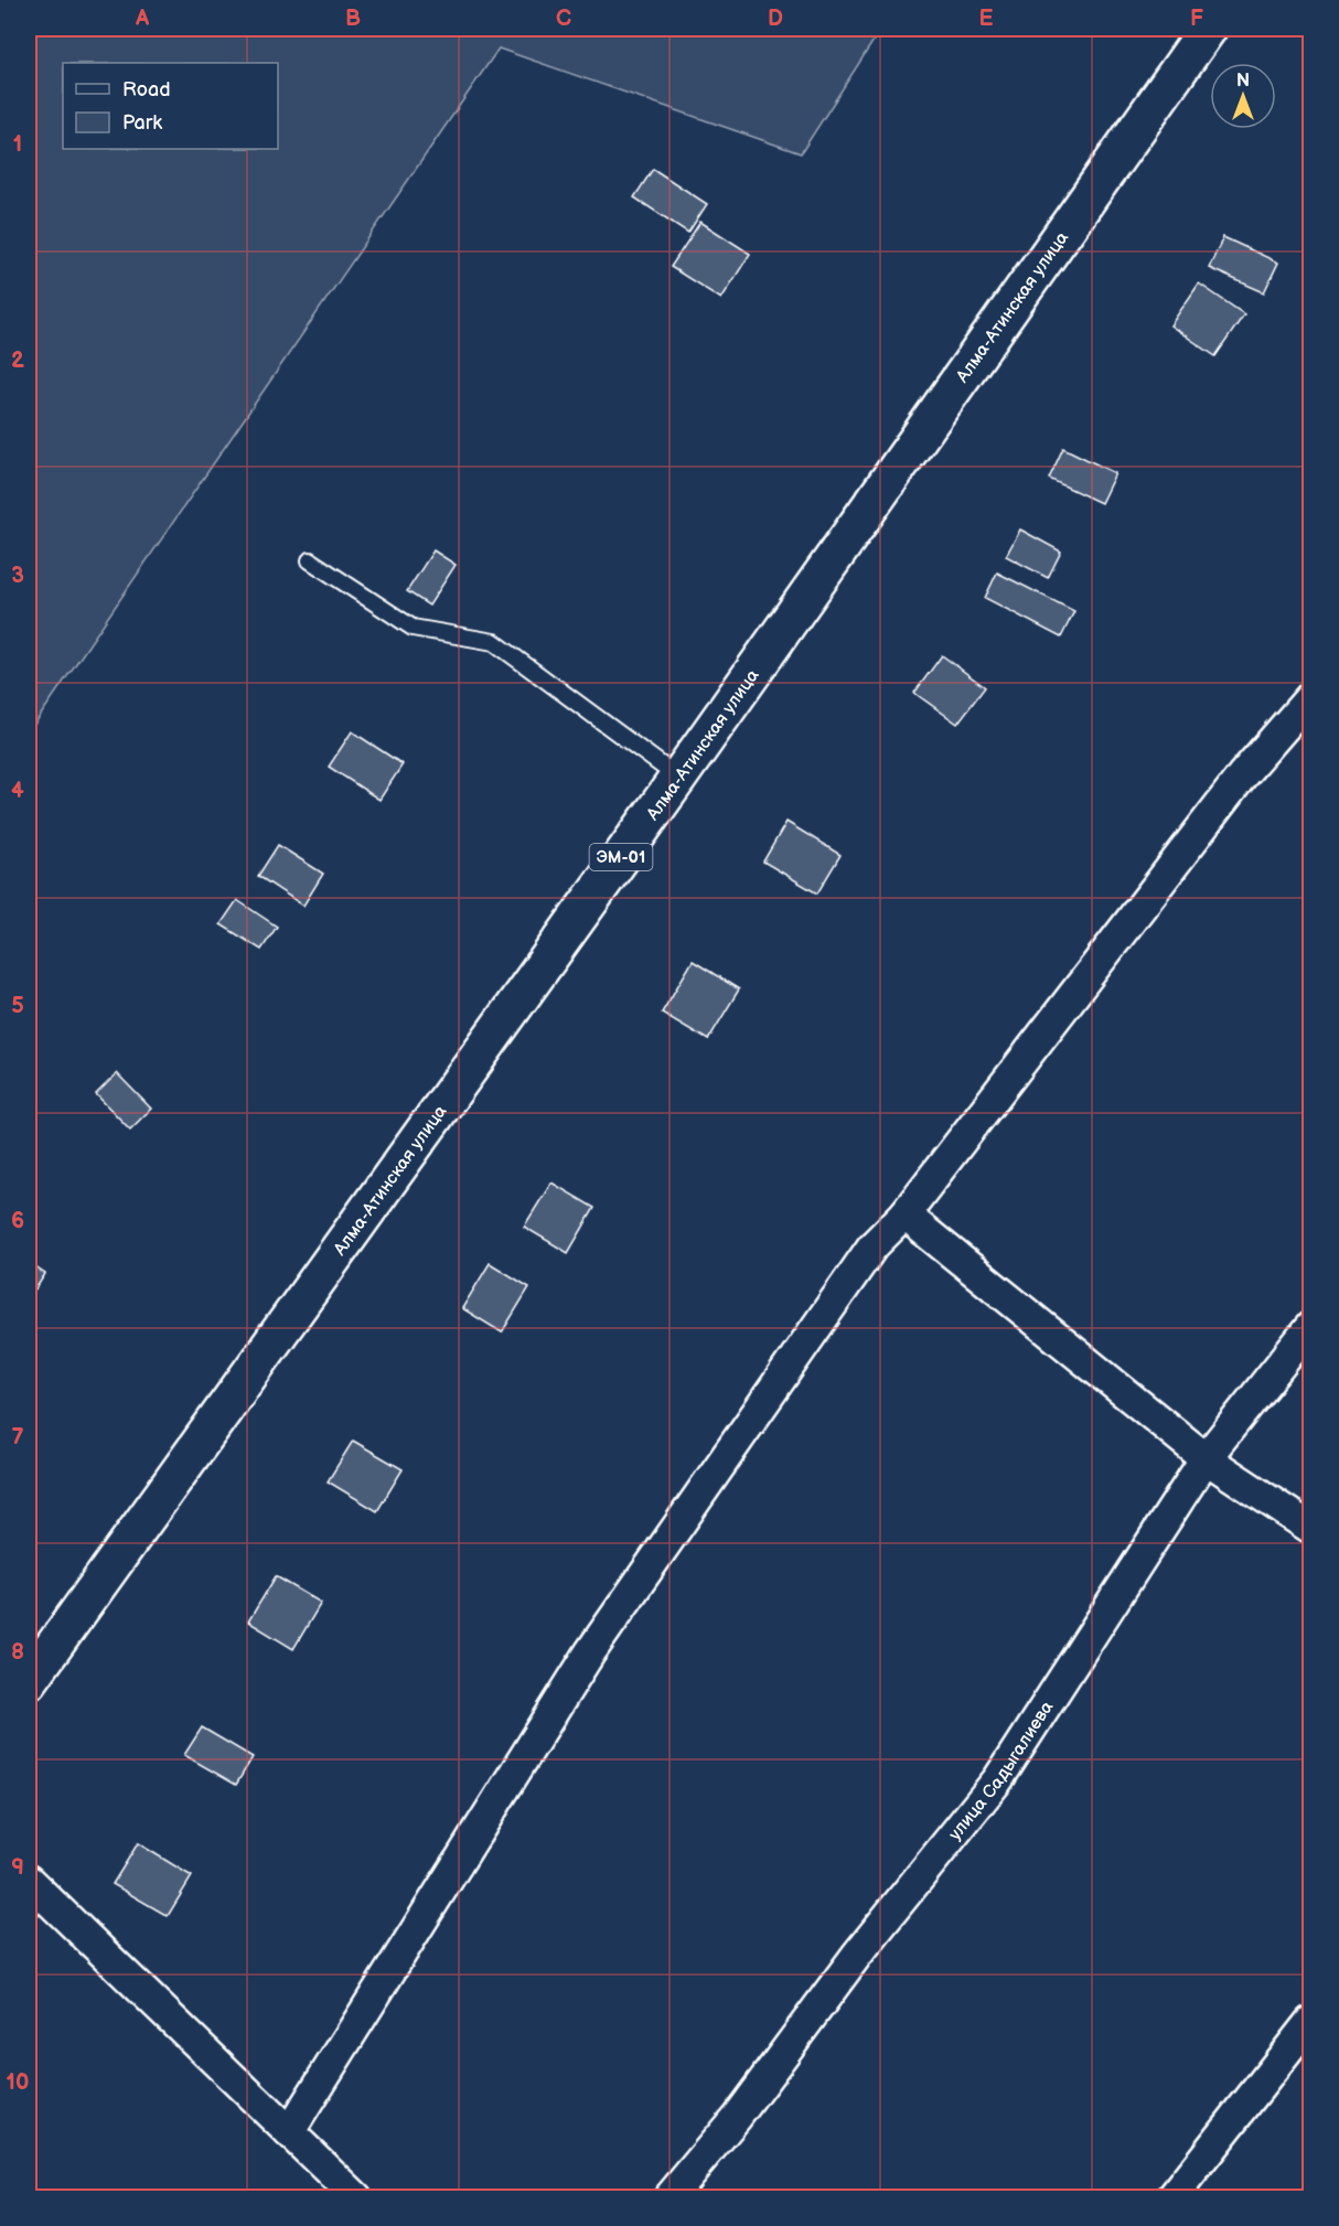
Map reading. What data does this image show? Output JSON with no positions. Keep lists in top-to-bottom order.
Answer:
{
  "streets": {
    "highway": ["Алма-Атинская улица", "ЭМ-01"],
    "street": ["улица Садыгалиева"]
  },
  "legend": ["Road", "Park"],
  "north": "top",
  "grid": {
    "columns": [
      "A",
      "B",
      "C",
      "D",
      "E",
      "F"
    ],
    "rows": [
      "1",
      "2",
      "3",
      "4",
      "5",
      "6",
      "7",
      "8",
      "9",
      "10"
    ]
  }
}
